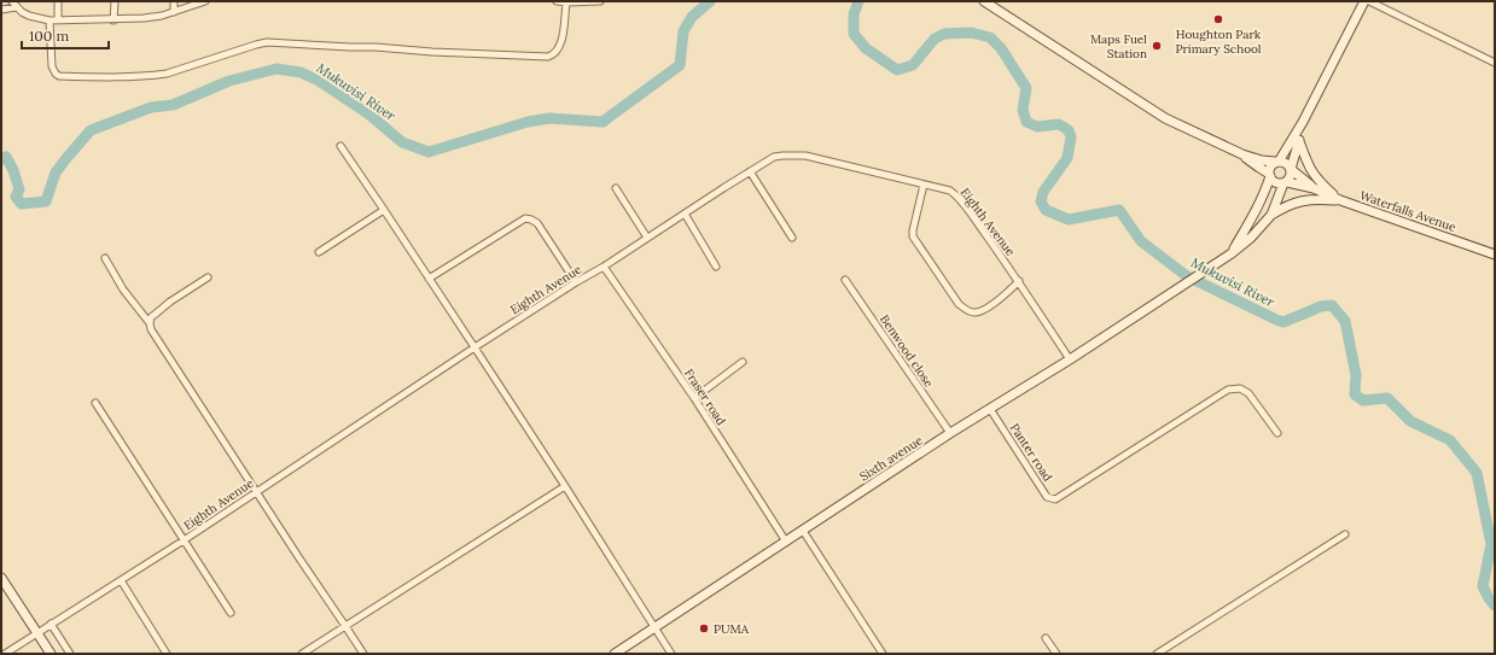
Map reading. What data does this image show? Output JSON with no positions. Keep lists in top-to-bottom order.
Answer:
{
  "streets": {
    "main road": ["Waterfalls Avenue", "Sixth avenue"],
    "street": [
      "Eighth Avenue",
      "Benwood close",
      "Fraser road",
      "Panter road"
    ]
  },
  "crossings": [
    ["Eighth Avenue", "Fraser road"],
    ["Eighth Avenue", "Sixth avenue"],
    ["Benwood close", "Sixth avenue"],
    ["Fraser road", "Sixth avenue"],
    ["Panter road", "Sixth avenue"]
  ],
  "water": ["Mukuvisi River"],
  "places": ["Houghton Park Primary School", "Maps Fuel Station", "PUMA"],
  "scale_bar": "100 m"
}
